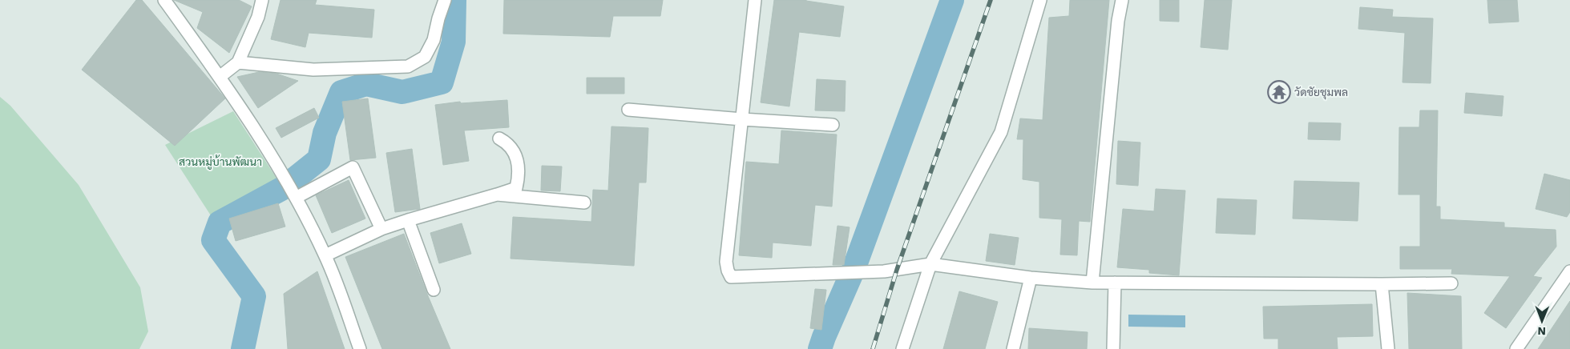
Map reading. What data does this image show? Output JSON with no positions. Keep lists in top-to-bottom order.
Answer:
{
  "parks": ["สวนหมู่บ้านพัฒนา"],
  "places": {
    "temple": ["วัดชัยชุมพล"]
  },
  "north": "bottom"
}
